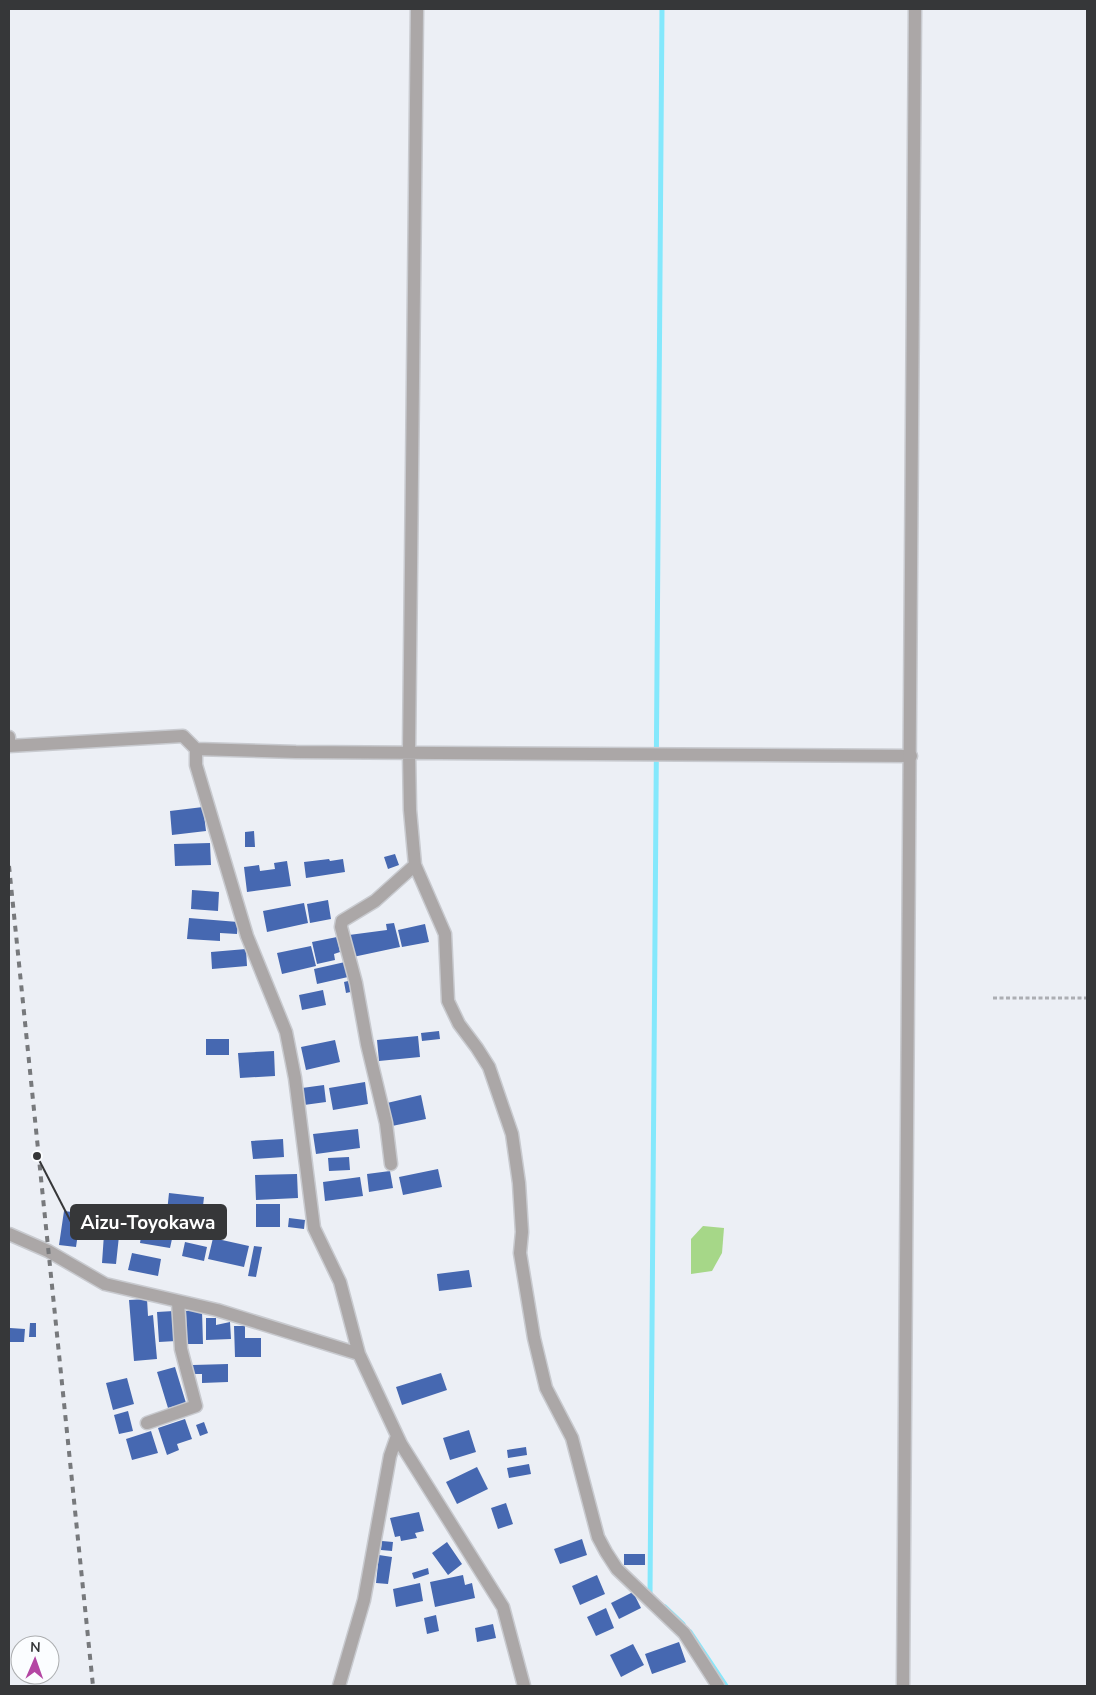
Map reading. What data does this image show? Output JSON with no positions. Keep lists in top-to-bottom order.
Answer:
{
  "places": ["Aizu-Toyokawa"],
  "north": "top"
}
